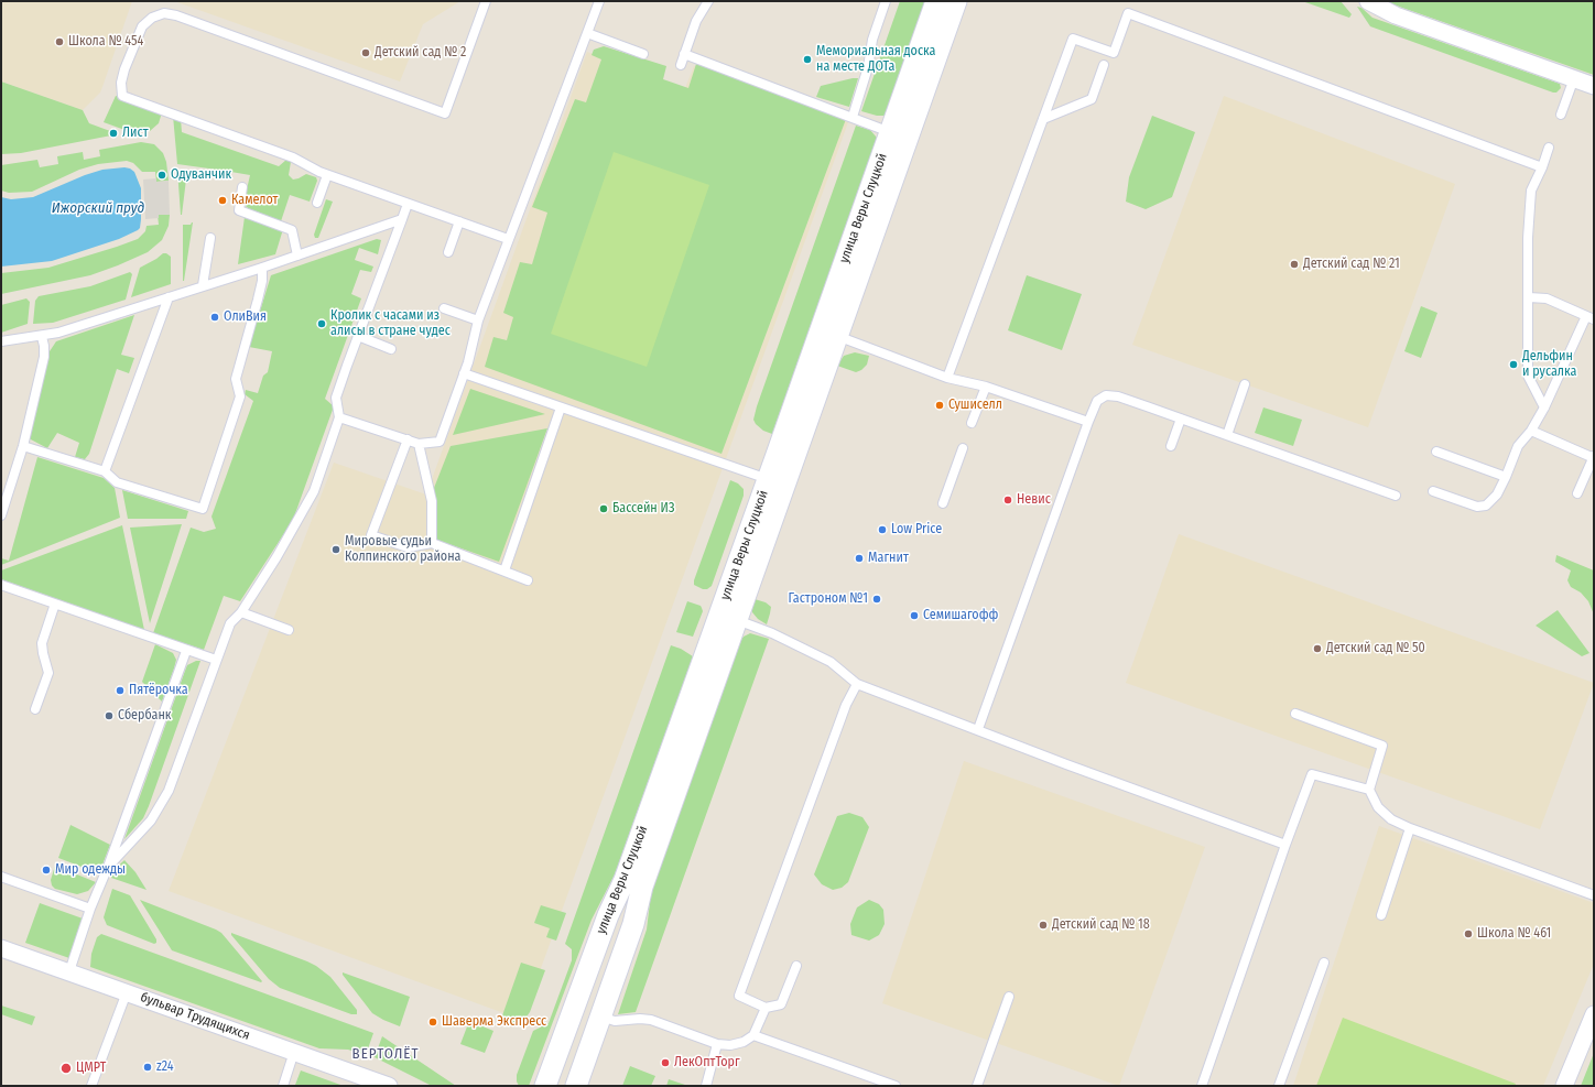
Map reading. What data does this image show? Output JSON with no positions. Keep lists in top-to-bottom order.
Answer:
{
  "streets": {
    "street": ["улица Веры Слуцкой", "бульвар Трудящихся"]
  },
  "districts": ["ВЕРТОЛЁТ"],
  "water": ["Ижорский пруд"],
  "places": [
    "Школа № 454",
    "Детский сад № 2",
    "Мемориальная доска на месте ДОТа",
    "Лист",
    "Одуванчик",
    "Камелот",
    "Детский сад № 21",
    "ОлиВия",
    "Кролик с часами из алисы в стране чудес",
    "Дельфин и русалка",
    "Сушиселл",
    "Невис",
    "Бассейн ИЗ",
    "Low Price",
    "Мировые судьи Колпинского района",
    "Магнит",
    "Гастроном №1",
    "Семишагофф",
    "Детский сад № 50",
    "Пятёрочка",
    "Сбербанк",
    "Мир одежды",
    "Детский сад № 18",
    "Школа № 461",
    "Шаверма Экспресс",
    "ЛекОптТорг",
    "z24",
    "ЦМРТ"
  ]
}
